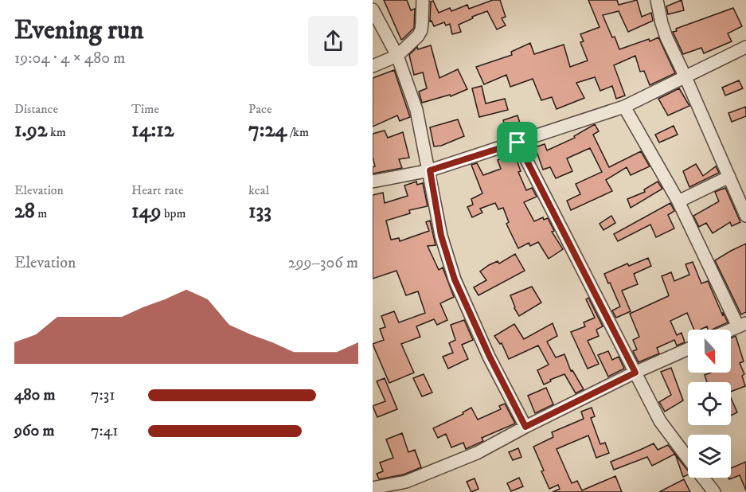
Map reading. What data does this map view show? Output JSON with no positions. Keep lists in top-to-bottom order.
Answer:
{
  "north": "bottom",
  "page": {
    "heading": ["Evening run", "19:04 · 4 × 480 m"],
    "stats": [
      ["Distance", "1.92 km"],
      ["Time", "14:12"],
      ["Pace", "7:24 /km"],
      ["Elevation", "28 m"],
      ["Heart rate", "149 bpm"],
      ["kcal", "133"]
    ],
    "chart": ["Elevation", "299–306 m"],
    "list": [
      {
        "name": "480 m",
        "note": "7:31"
      },
      {
        "name": "960 m",
        "note": "7:41"
      }
    ]
  }
}
